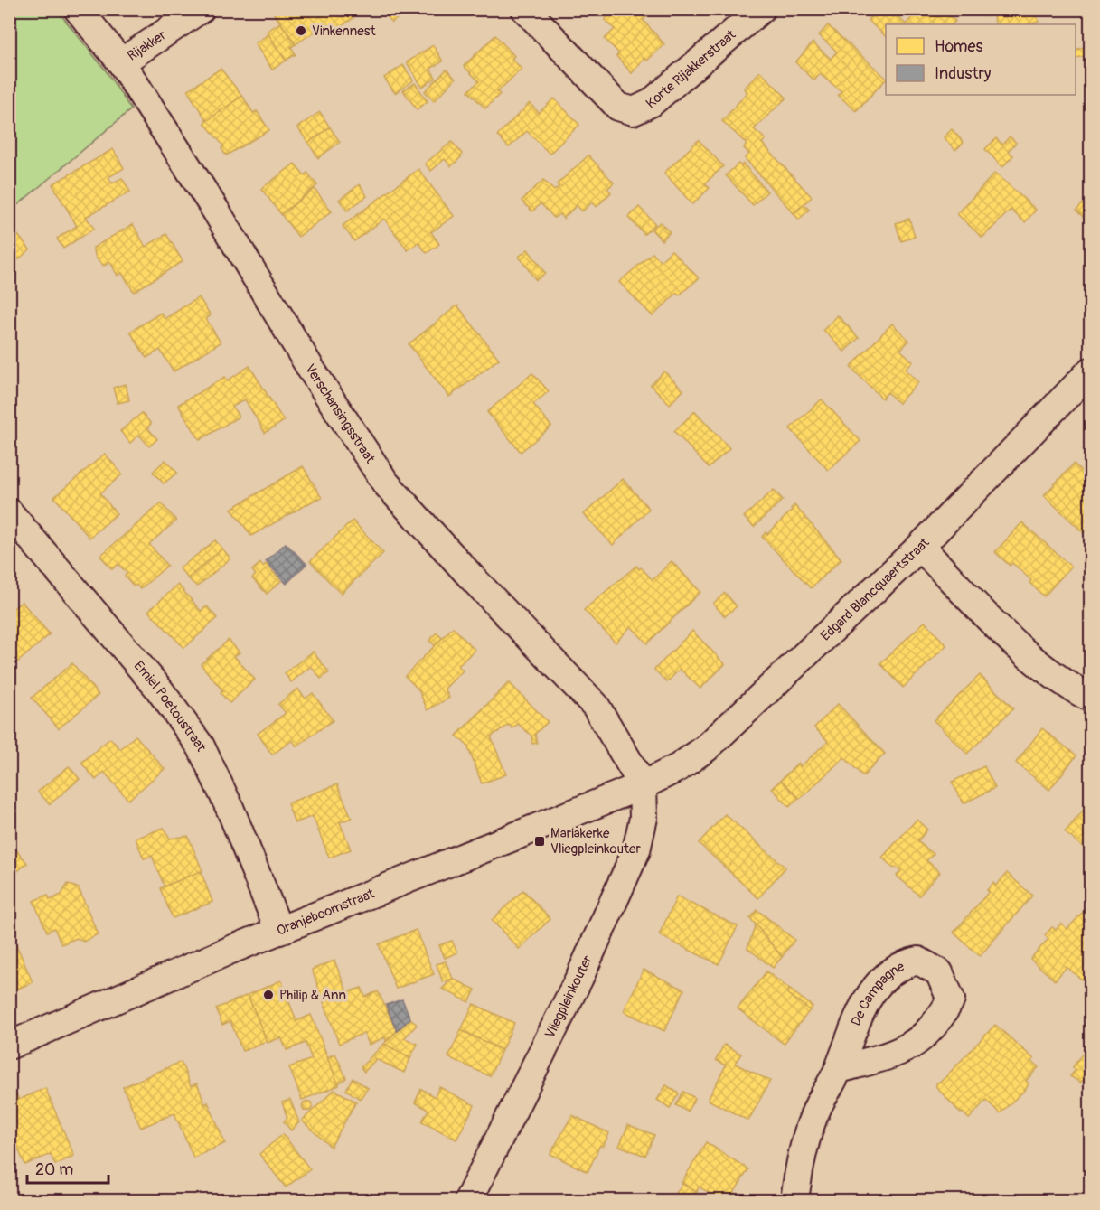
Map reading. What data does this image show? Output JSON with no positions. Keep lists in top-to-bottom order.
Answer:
{
  "streets": {
    "street": [
      "Rijakker",
      "Korte Rijakkerstraat",
      "Verschansingsstraat",
      "Edgard Blancquaertstraat",
      "Emiel Poetoustraat",
      "Oranjeboomstraat",
      "Vliegpleinkouter"
    ]
  },
  "crossings": [
    ["Rijakker", "Verschansingsstraat"],
    ["Verschansingsstraat", "Edgard Blancquaertstraat"],
    ["Verschansingsstraat", "Oranjeboomstraat"],
    ["Verschansingsstraat", "Vliegpleinkouter"],
    ["Edgard Blancquaertstraat", "Oranjeboomstraat"],
    ["Edgard Blancquaertstraat", "Vliegpleinkouter"],
    ["Emiel Poetoustraat", "Oranjeboomstraat"],
    ["Oranjeboomstraat", "Vliegpleinkouter"]
  ],
  "places": {
    "other": ["Vinkennest", "Philip & Ann"],
    "transit": ["Mariakerke Vliegpleinkouter"]
  },
  "legend": ["Homes", "Industry"],
  "scale_bar": "20 m"
}
